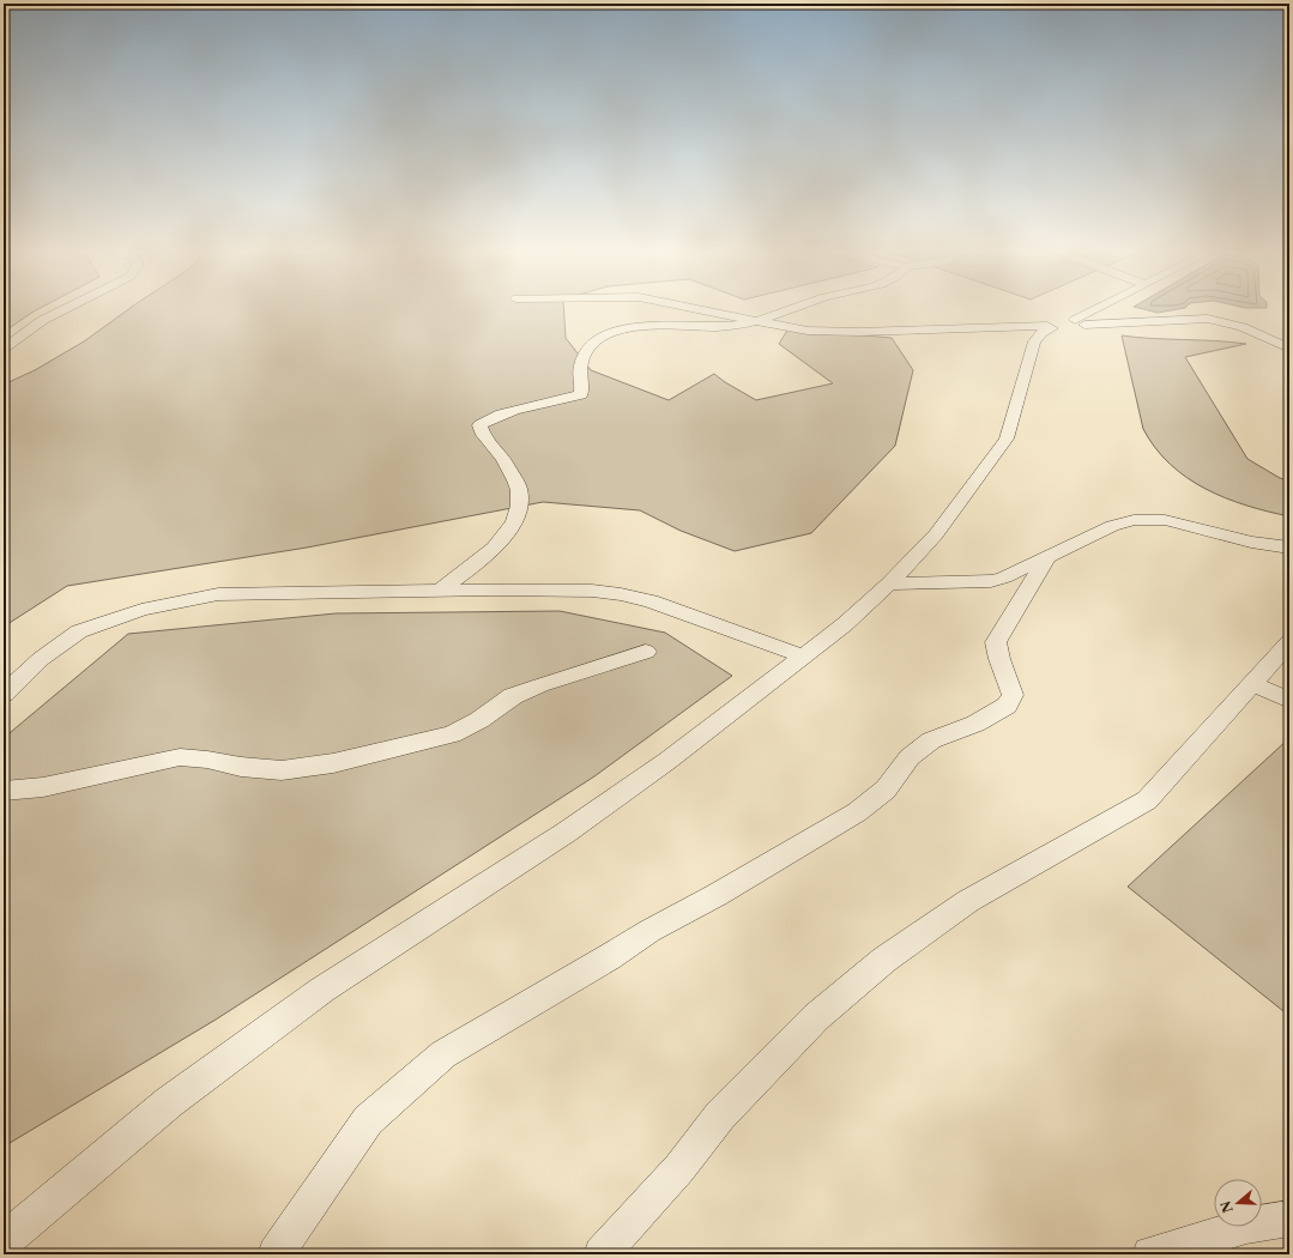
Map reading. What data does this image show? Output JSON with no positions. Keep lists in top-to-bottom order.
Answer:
{
  "north": "left"
}
